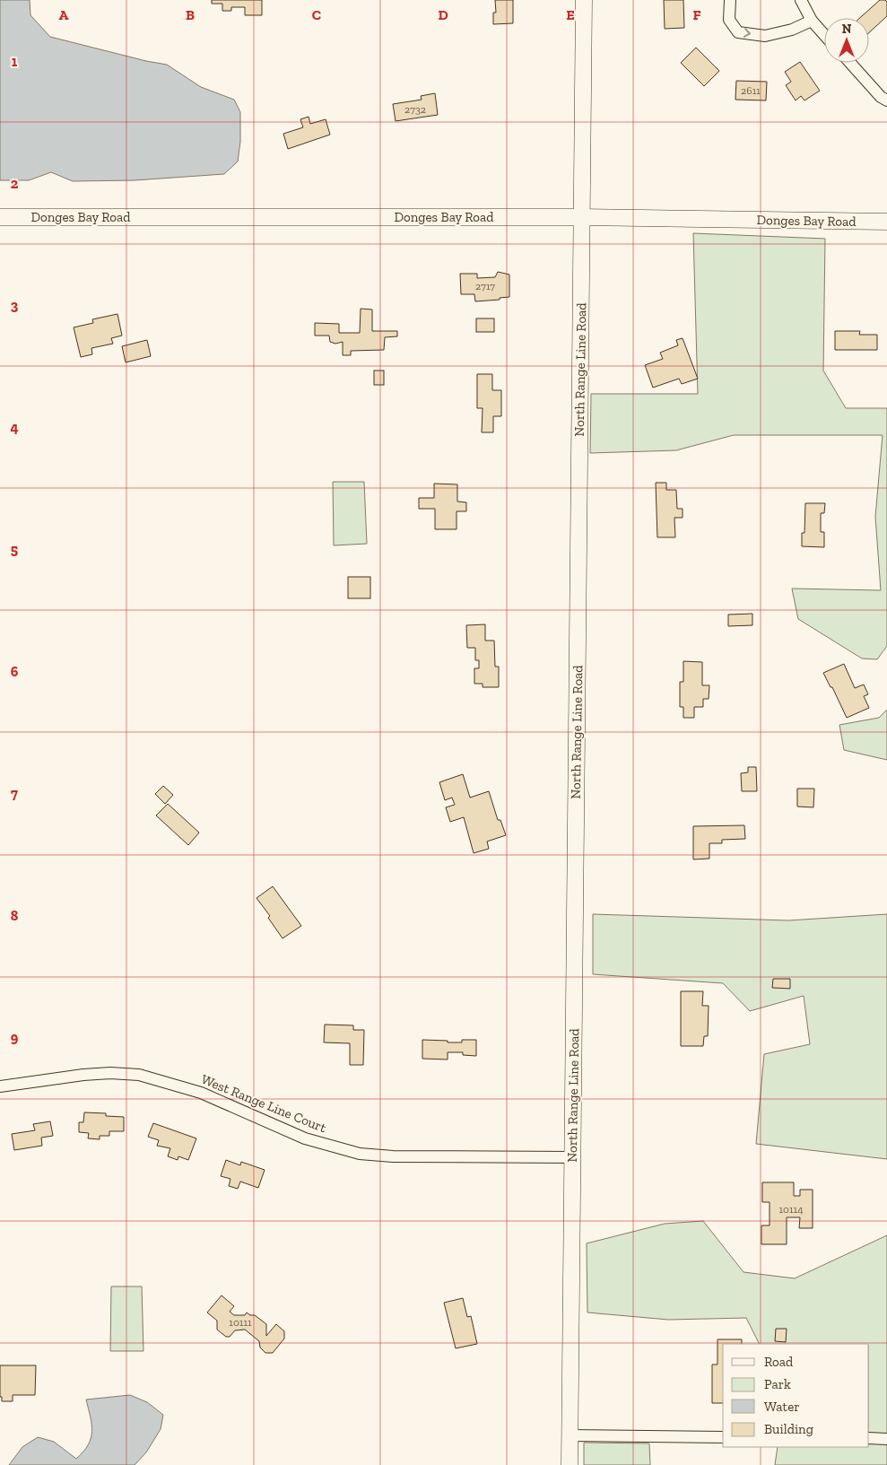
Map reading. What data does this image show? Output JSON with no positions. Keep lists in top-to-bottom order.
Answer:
{
  "streets": {
    "street": ["Donges Bay Road", "North Range Line Road", "West Range Line Court"]
  },
  "crossings": [
    ["Donges Bay Road", "North Range Line Road"],
    ["North Range Line Road", "West Range Line Court"]
  ],
  "house_numbers": [
    "2611",
    "2732",
    "2717",
    "10114",
    "10111"
  ],
  "legend": [
    "Road",
    "Park",
    "Water",
    "Building"
  ],
  "north": "top",
  "grid": {
    "columns": [
      "A",
      "B",
      "C",
      "D",
      "E",
      "F"
    ],
    "rows": [
      "1",
      "2",
      "3",
      "4",
      "5",
      "6",
      "7",
      "8",
      "9"
    ]
  }
}
